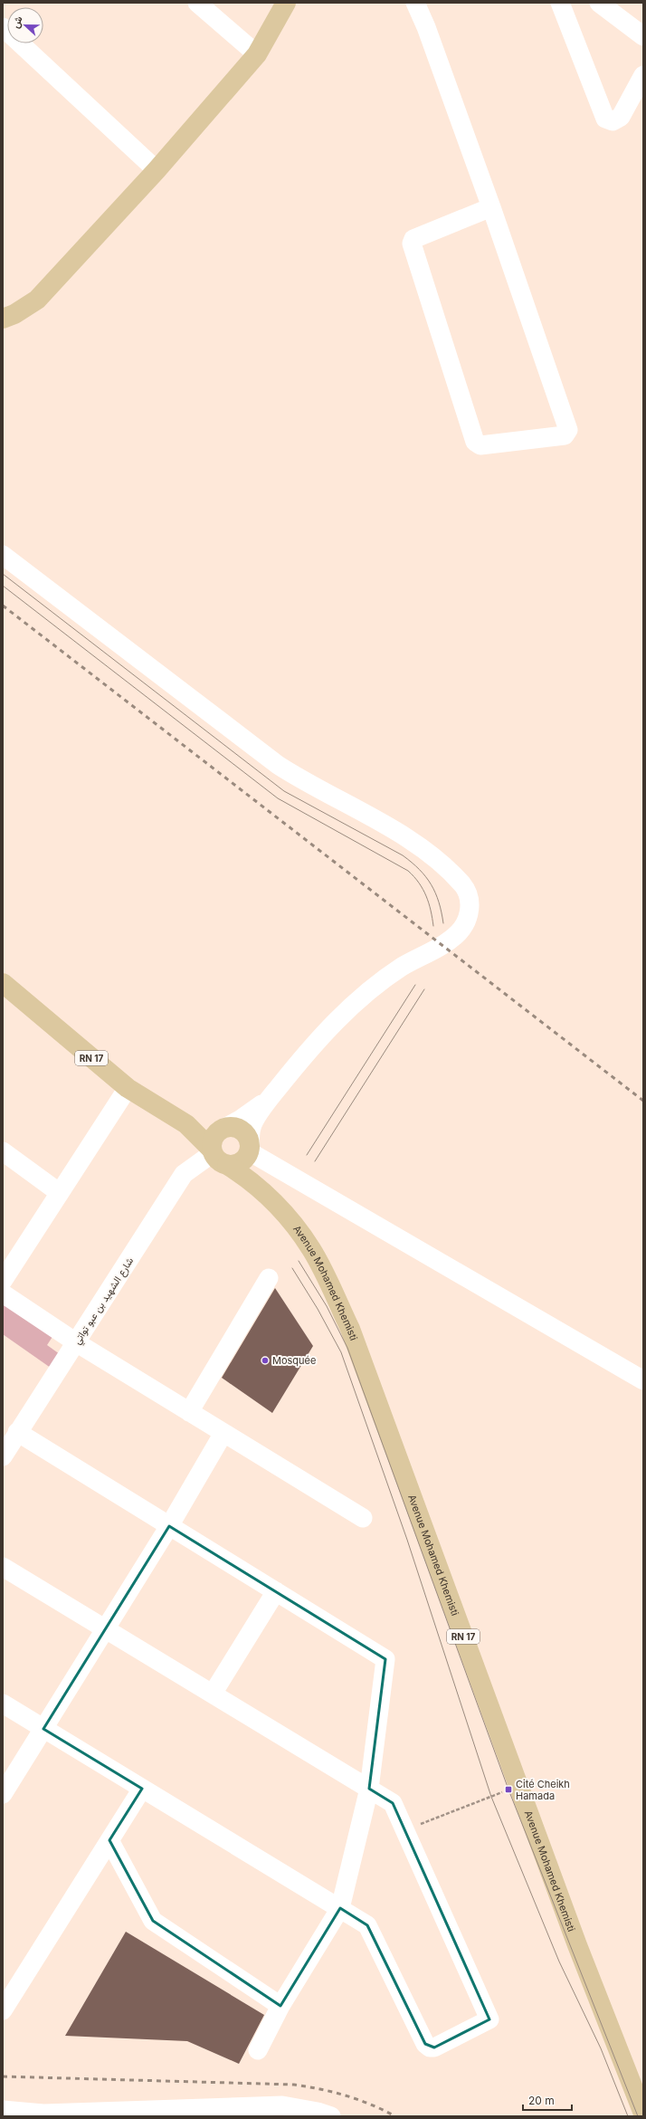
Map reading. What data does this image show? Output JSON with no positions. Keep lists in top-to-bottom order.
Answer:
{
  "streets": {
    "main road": ["RN 17", "Avenue Mohamed Khemisti"],
    "street": ["شارع الشهيد بن عبو تواتي"]
  },
  "crossings": [
    ["RN 17", "Avenue Mohamed Khemisti"],
    ["Avenue Mohamed Khemisti", "شارع الشهيد بن عبو تواتي"]
  ],
  "places": {
    "other": ["Mosquée"],
    "transit": ["Cité Cheikh Hamada"]
  },
  "scale_bar": "20 m",
  "north": "left"
}
